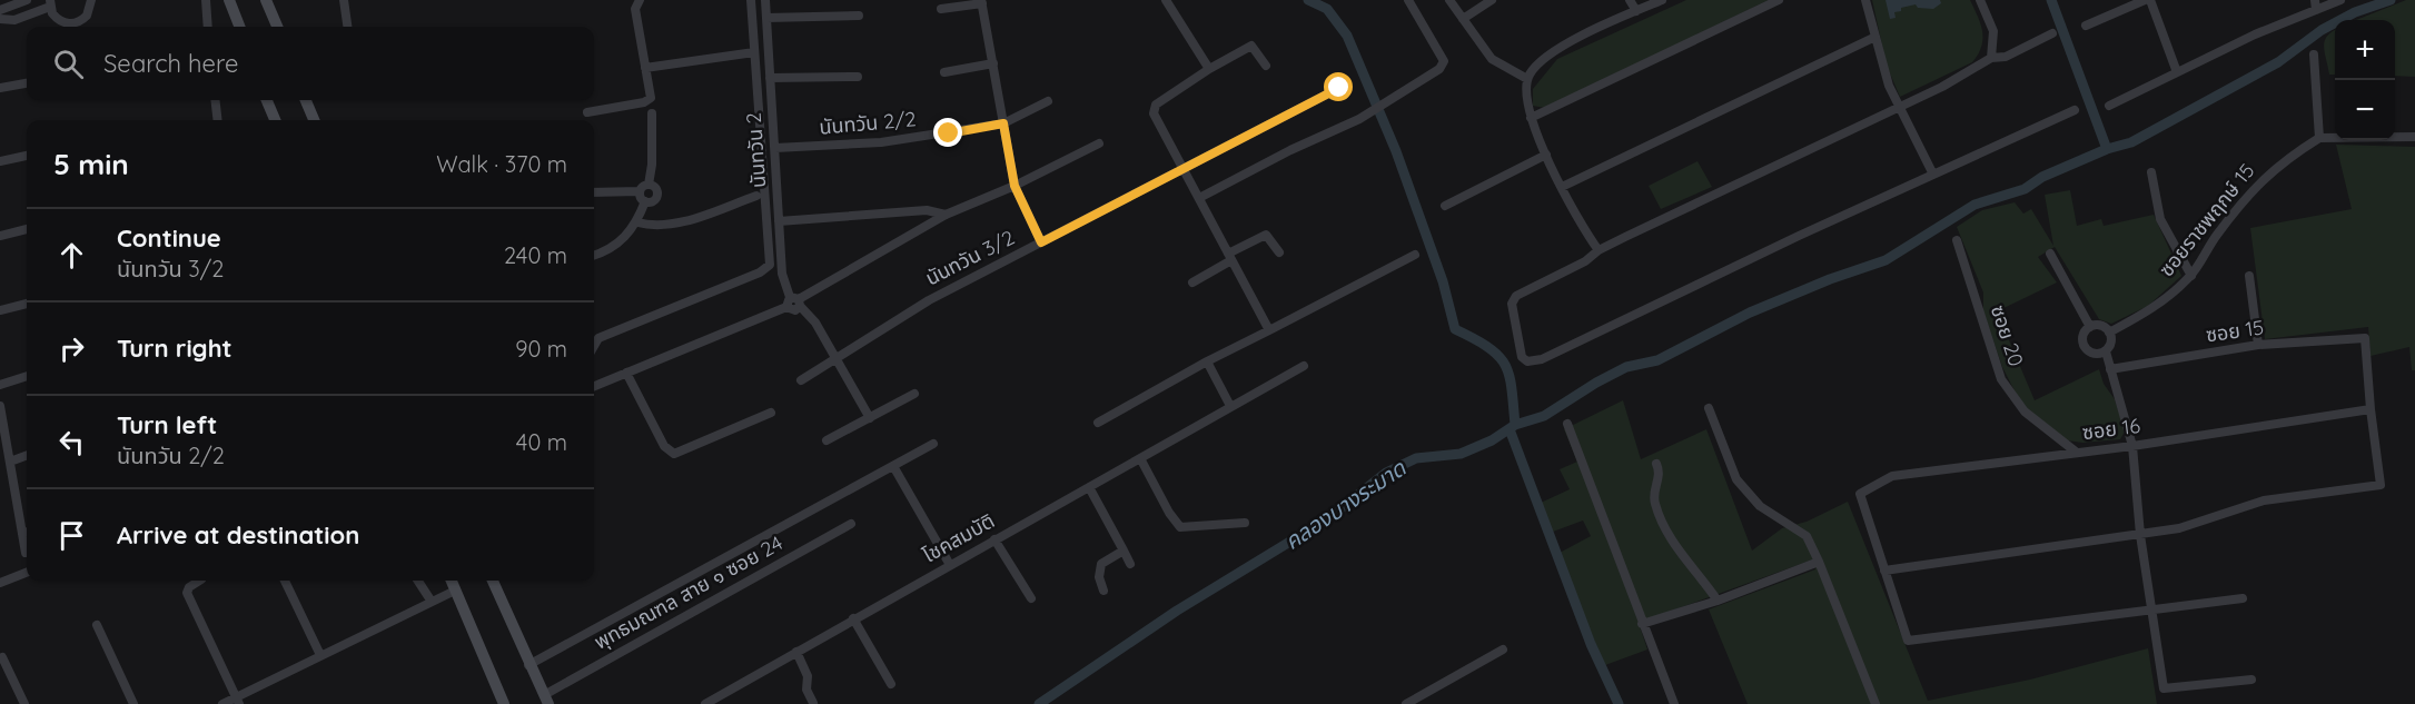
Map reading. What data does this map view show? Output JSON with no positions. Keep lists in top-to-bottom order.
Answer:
{
  "streets": {
    "street": [
      "นันทวัน 2/2",
      "นันทวัน 2",
      "ซอยราชพฤกษ์ 15",
      "นันทวัน 3/2",
      "ซอย 15",
      "ซอย 20",
      "ซอย 16",
      "โชคสมบัติ",
      "พุทธมณฑล สาย ๑ ซอย 24"
    ]
  },
  "crossings": [
    ["นันทวัน 2/2", "นันทวัน 2"],
    ["ซอย 15", "ซอย 16"],
    ["ซอย 20", "ซอย 16"]
  ],
  "water": ["คลองบางระมาด"],
  "page": {
    "map_buttons": ["+", "−"],
    "search": "Search here",
    "heading": ["5 min", "Walk · 370 m"],
    "list": [
      ["Continue", "นันทวัน 3/2", "240 m"],
      ["Turn right", "90 m"],
      ["Turn left", "นันทวัน 2/2", "40 m"],
      "Arrive at destination"
    ]
  }
}
